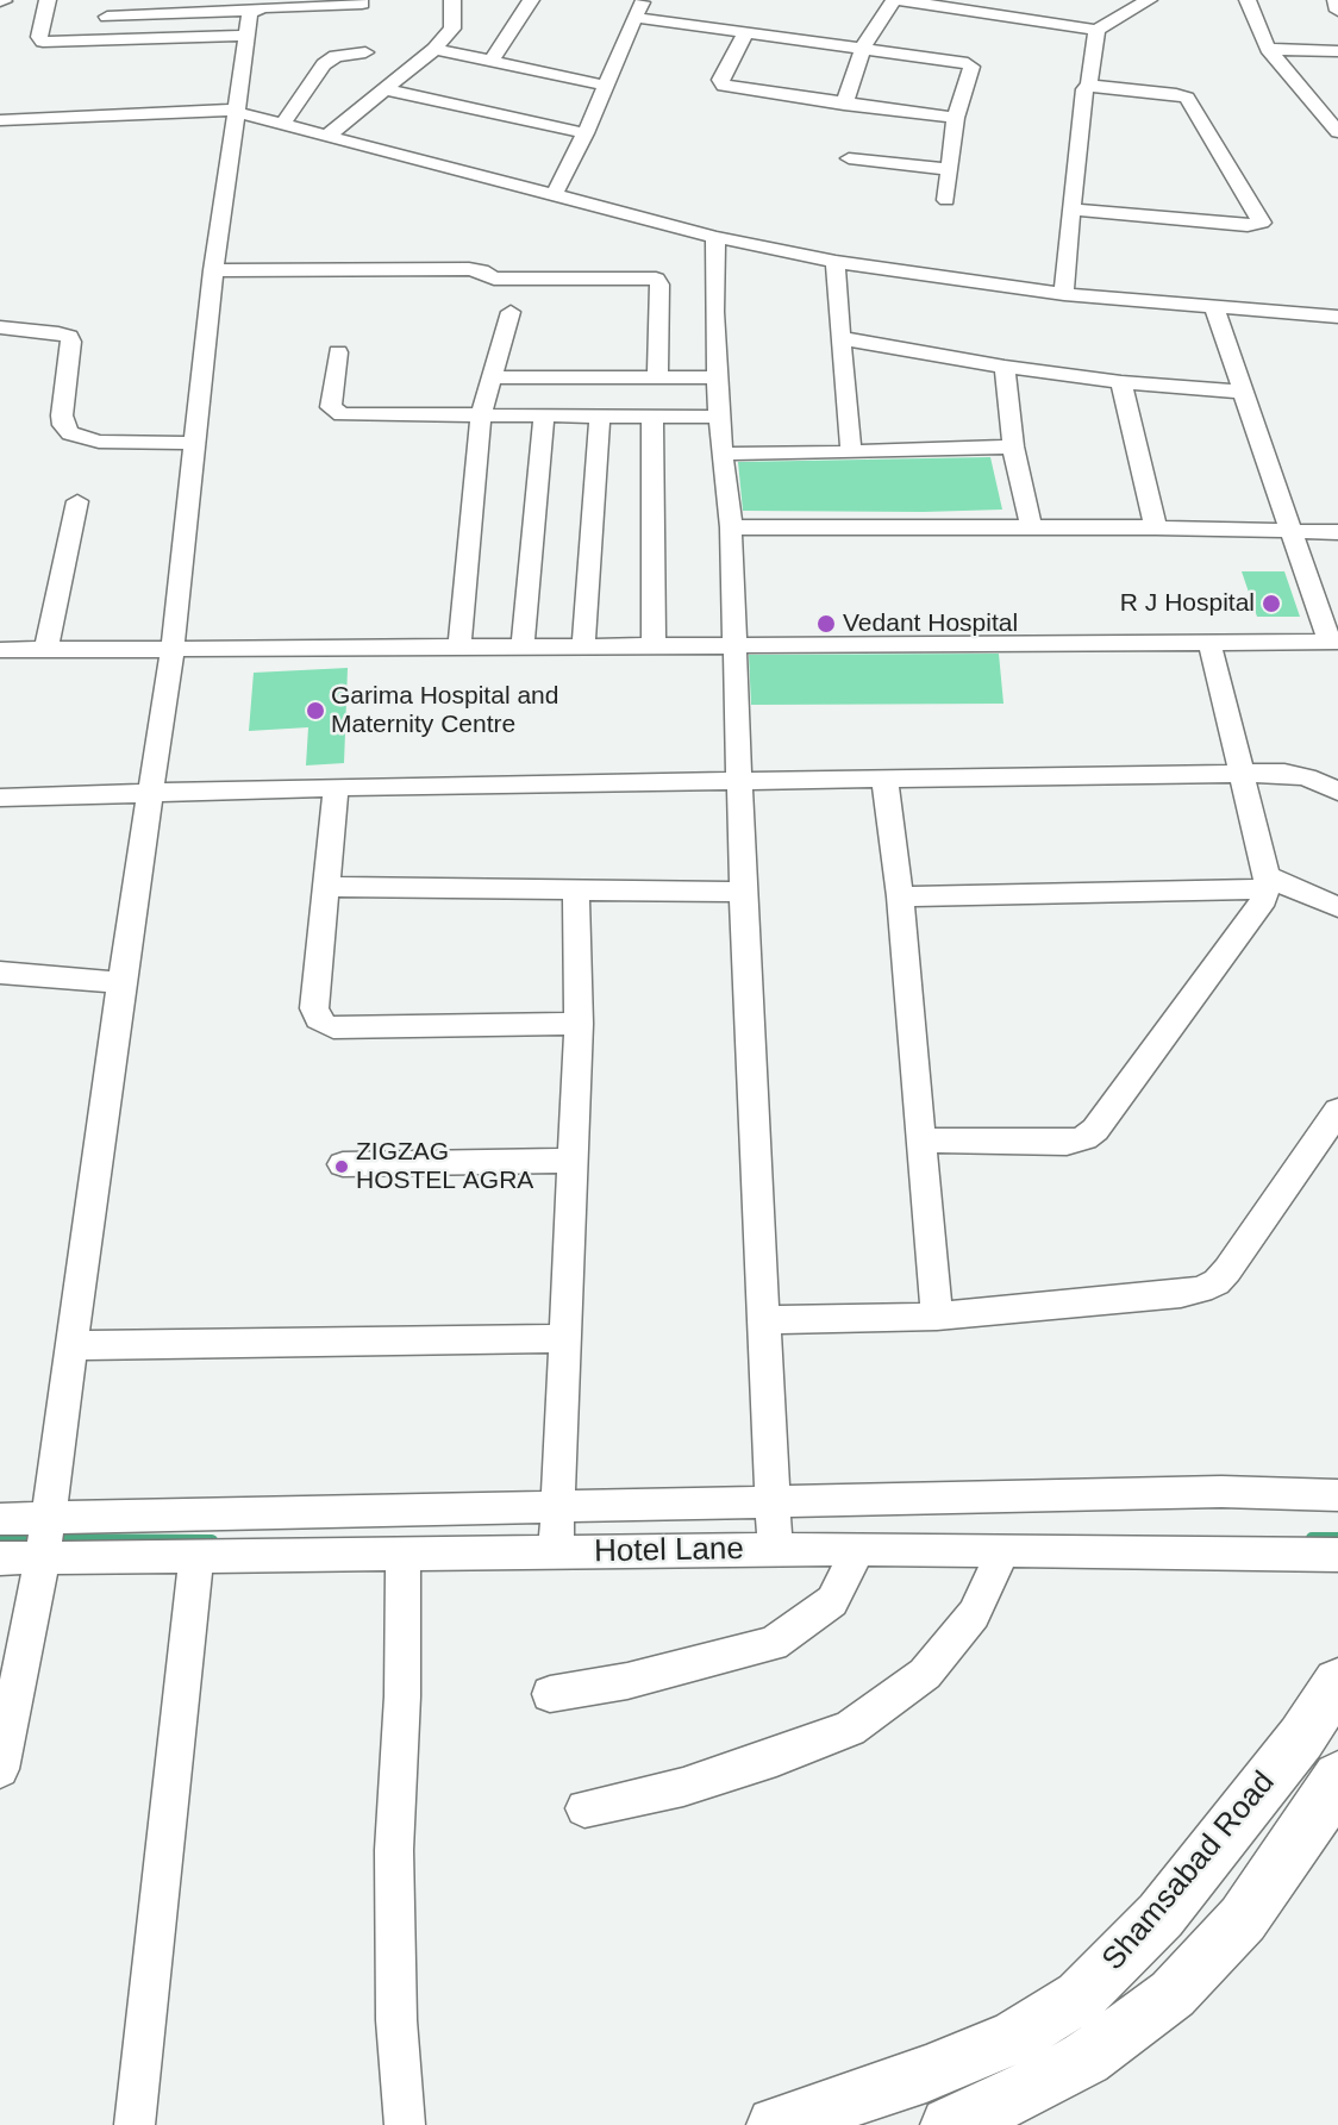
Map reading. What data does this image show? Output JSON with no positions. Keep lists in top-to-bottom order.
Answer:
{
  "streets": {
    "main road": ["Shamsabad Road"],
    "street": ["Hotel Lane"]
  },
  "places": [
    "R J Hospital",
    "Vedant Hospital",
    "Garima Hospital and Maternity Centre",
    "ZIGZAG HOSTEL AGRA"
  ]
}
